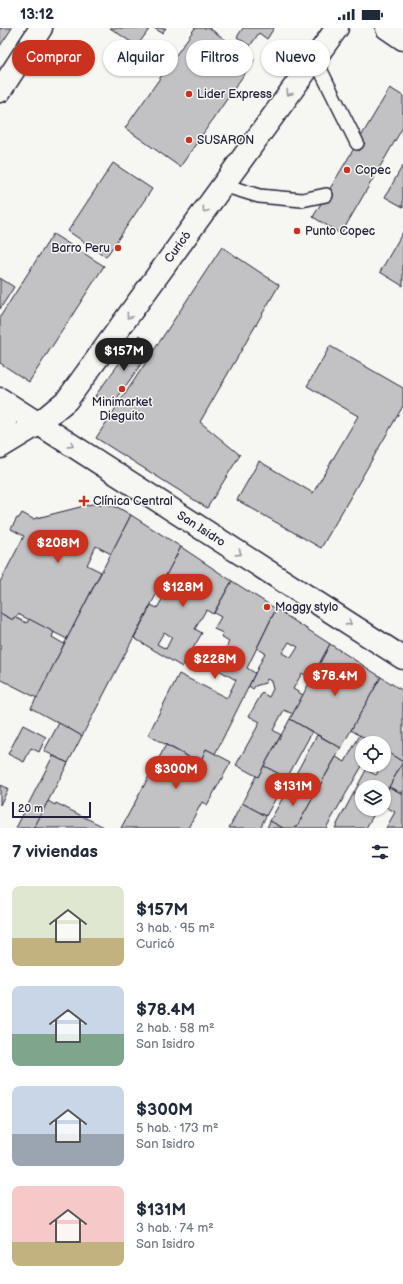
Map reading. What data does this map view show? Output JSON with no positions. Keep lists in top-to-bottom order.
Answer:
{
  "streets": {
    "main road": ["Curicó", "San Isidro"]
  },
  "crossings": [
    ["Curicó", "San Isidro"]
  ],
  "one_way": ["Curicó", "San Isidro"],
  "places": {
    "other": [
      "Lider Express",
      "SUSARON",
      "Copec",
      "Punto Copec",
      "Barro Peru",
      "Minimarket Dieguito",
      "Maggy stylo"
    ],
    "health": ["Clínica Central"]
  },
  "scale_bar": "20 m",
  "page": {
    "status": "13:12",
    "chip": [
      "Comprar",
      "Alquilar",
      "Filtros",
      "Nuevo"
    ],
    "price": [
      "$157M",
      "$208M",
      "$128M",
      "$228M",
      "$78.4M",
      "$300M",
      "$131M"
    ],
    "scale": "20 m",
    "heading": "7 viviendas",
    "list": [
      {
        "name": "$157M",
        "note": "3 hab. · 95 m² · Curicó"
      },
      {
        "name": "$78.4M",
        "note": "2 hab. · 58 m² · San Isidro"
      },
      {
        "name": "$300M",
        "note": "5 hab. · 173 m² · San Isidro"
      },
      {
        "name": "$131M",
        "note": "3 hab. · 74 m² · San Isidro"
      }
    ]
  }
}
